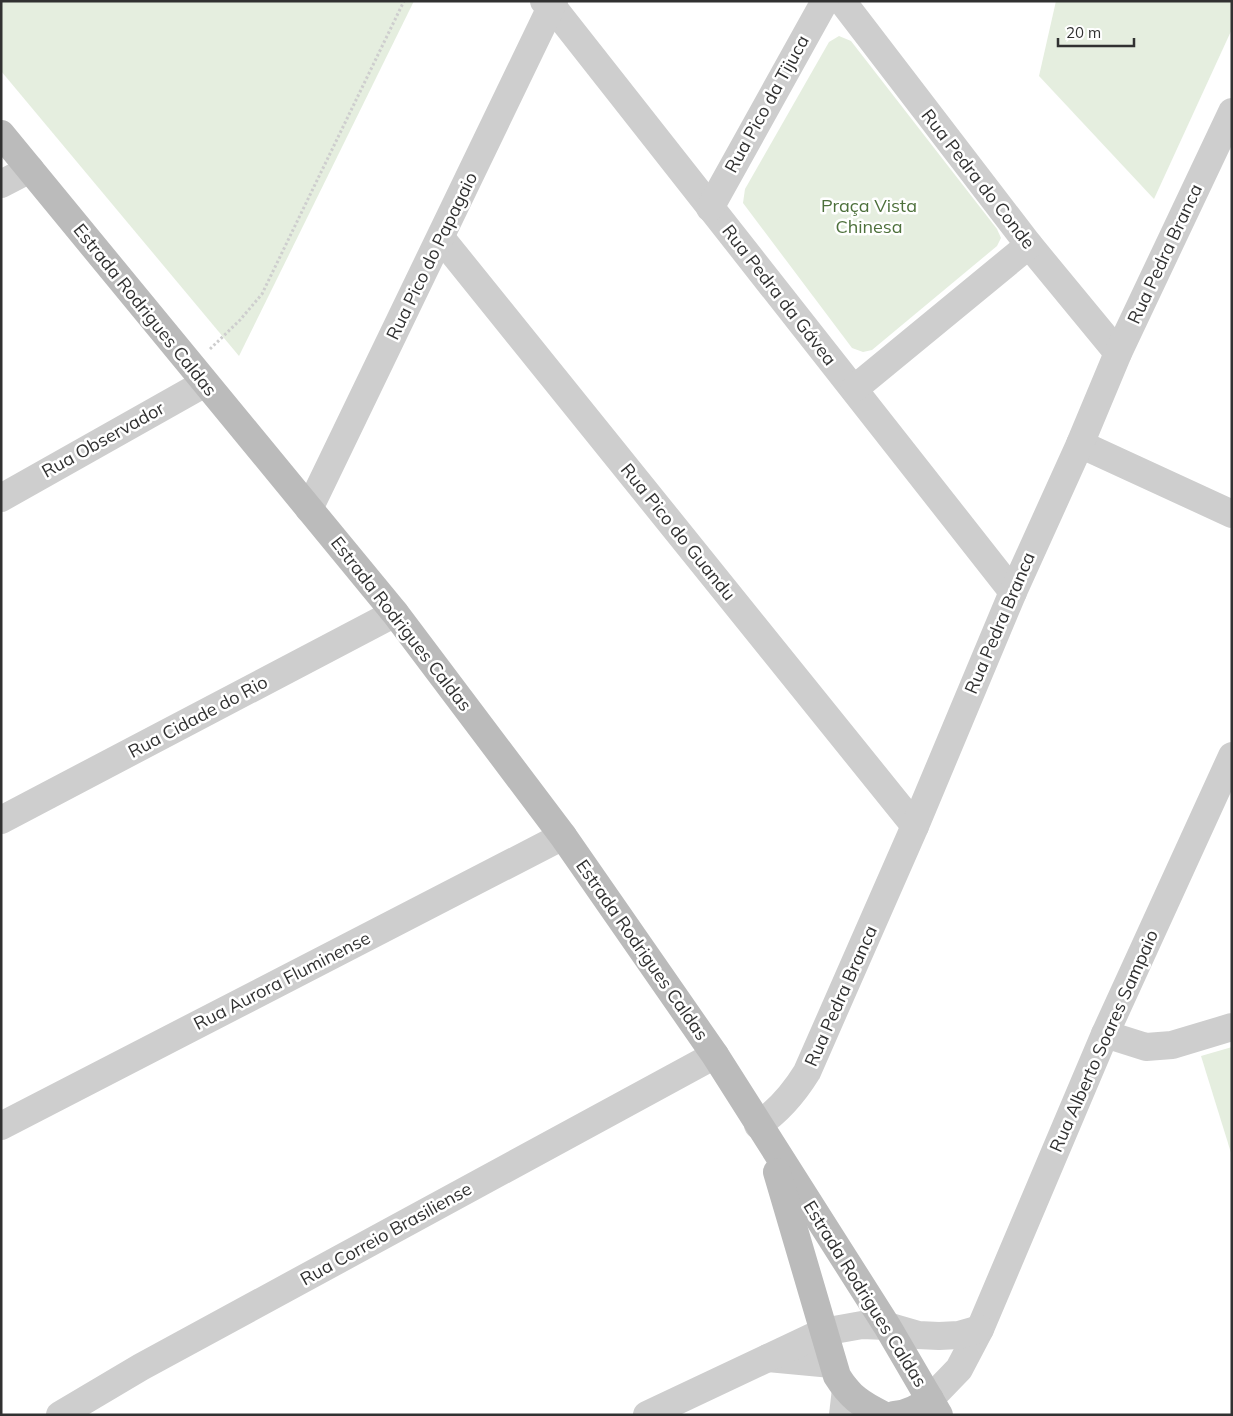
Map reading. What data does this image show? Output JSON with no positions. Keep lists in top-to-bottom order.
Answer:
{
  "streets": {
    "main road": ["Estrada Rodrigues Caldas"],
    "street": [
      "Rua Pico da Tijuca",
      "Rua Pedra do Conde",
      "Rua Pedra Branca",
      "Rua Pico do Papagaio",
      "Rua Pedra da Gávea",
      "Rua Observador",
      "Rua Pico do Guandu",
      "Rua Cidade do Rio",
      "Rua Aurora Fluminense",
      "Rua Alberto Soares Sampaio",
      "Rua Correio Brasiliense"
    ]
  },
  "crossings": [
    ["Rua Pico da Tijuca", "Rua Pedra da Gávea"],
    ["Rua Pedra do Conde", "Rua Pedra Branca"],
    ["Rua Pedra Branca", "Rua Pedra da Gávea"],
    ["Rua Pedra Branca", "Estrada Rodrigues Caldas"],
    ["Rua Pedra Branca", "Rua Pico do Guandu"],
    ["Rua Pico do Papagaio", "Rua Pedra da Gávea"],
    ["Rua Pico do Papagaio", "Estrada Rodrigues Caldas"],
    ["Rua Pico do Papagaio", "Rua Pico do Guandu"],
    ["Estrada Rodrigues Caldas", "Rua Observador"],
    ["Estrada Rodrigues Caldas", "Rua Cidade do Rio"],
    ["Estrada Rodrigues Caldas", "Rua Aurora Fluminense"],
    ["Estrada Rodrigues Caldas", "Rua Alberto Soares Sampaio"],
    ["Estrada Rodrigues Caldas", "Rua Correio Brasiliense"]
  ],
  "parks": ["Praça Vista Chinesa"],
  "scale_bar": "20 m"
}
